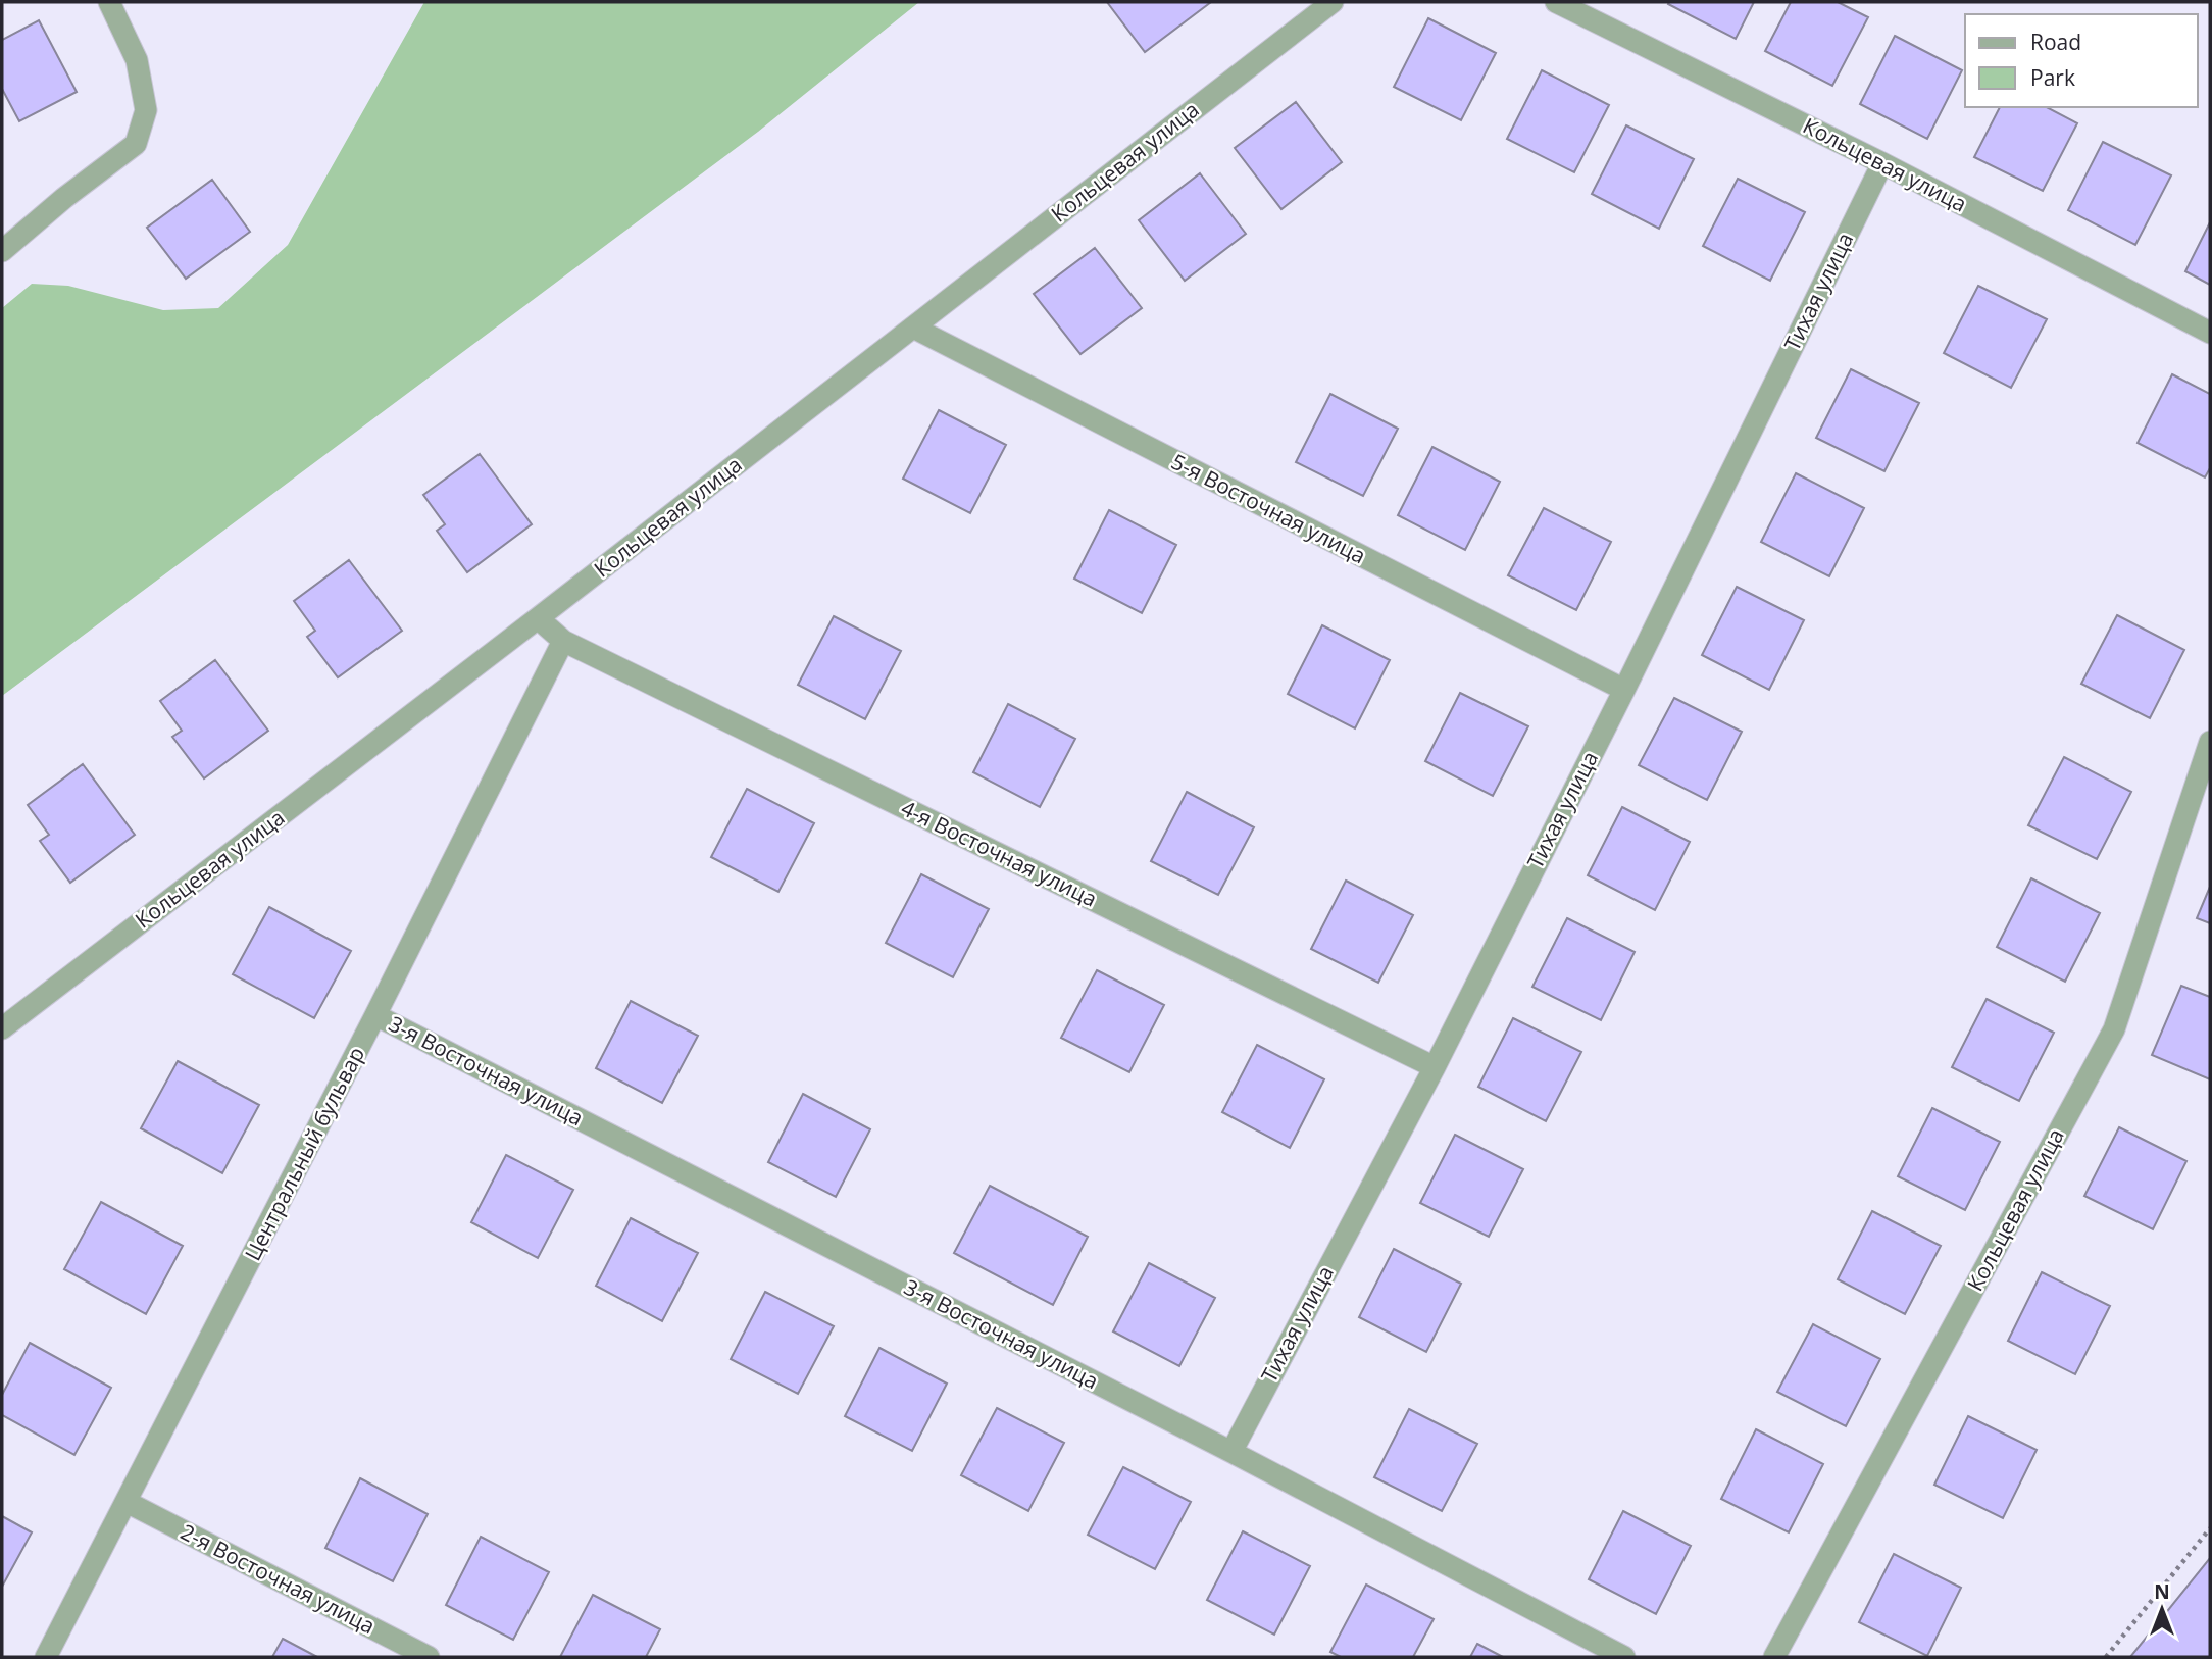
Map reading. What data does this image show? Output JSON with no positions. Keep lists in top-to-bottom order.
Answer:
{
  "streets": {
    "lane": [
      "Кольцевая улица",
      "Тихая улица",
      "5-я Восточная улица",
      "4-я Восточная улица",
      "3-я Восточная улица",
      "Центральный бульвар",
      "2-я Восточная улица"
    ]
  },
  "crossings": [
    ["Кольцевая улица", "Тихая улица"],
    ["Кольцевая улица", "5-я Восточная улица"],
    ["Тихая улица", "5-я Восточная улица"],
    ["Тихая улица", "4-я Восточная улица"],
    ["Тихая улица", "3-я Восточная улица"],
    ["4-я Восточная улица", "Центральный бульвар"],
    ["3-я Восточная улица", "Центральный бульвар"],
    ["Центральный бульвар", "2-я Восточная улица"]
  ],
  "legend": ["Road", "Park"],
  "north": "top"
}
